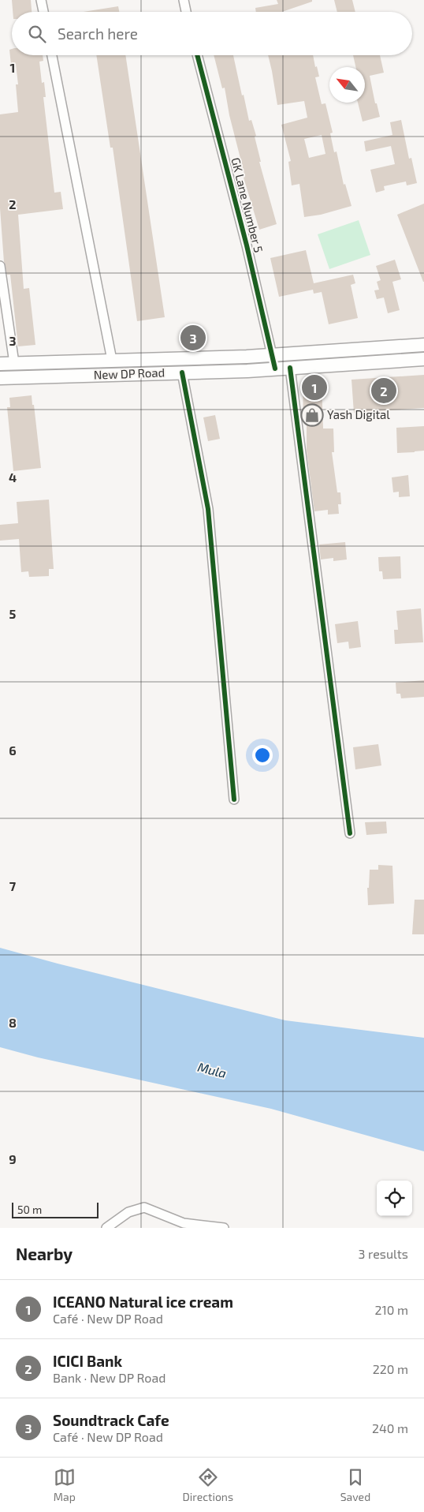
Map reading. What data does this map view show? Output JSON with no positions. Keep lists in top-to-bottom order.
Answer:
{
  "streets": {
    "main road": ["New DP Road"],
    "street": ["GK Lane Number 5"]
  },
  "crossings": [
    ["GK Lane Number 5", "New DP Road"]
  ],
  "water": ["Mula"],
  "places": {
    "shop": ["Yash Digital"]
  },
  "scale_bar": "50 m",
  "north": "top left",
  "page": {
    "search": "Search here",
    "pins": ["3", "1", "2"],
    "scale": "50 m",
    "heading": ["Nearby", "3 results"],
    "list": [
      {
        "mark": "1",
        "name": "ICEANO Natural ice cream",
        "note": "Café · New DP Road",
        "value": "210 m"
      },
      {
        "mark": "2",
        "name": "ICICI Bank",
        "note": "Bank · New DP Road",
        "value": "220 m"
      },
      {
        "mark": "3",
        "name": "Soundtrack Cafe",
        "note": "Café · New DP Road",
        "value": "240 m"
      }
    ],
    "nav": ["Map", "Directions", "Saved"]
  },
  "grid": {
    "rows": [
      "1",
      "2",
      "3",
      "4",
      "5",
      "6",
      "7",
      "8",
      "9"
    ]
  }
}
